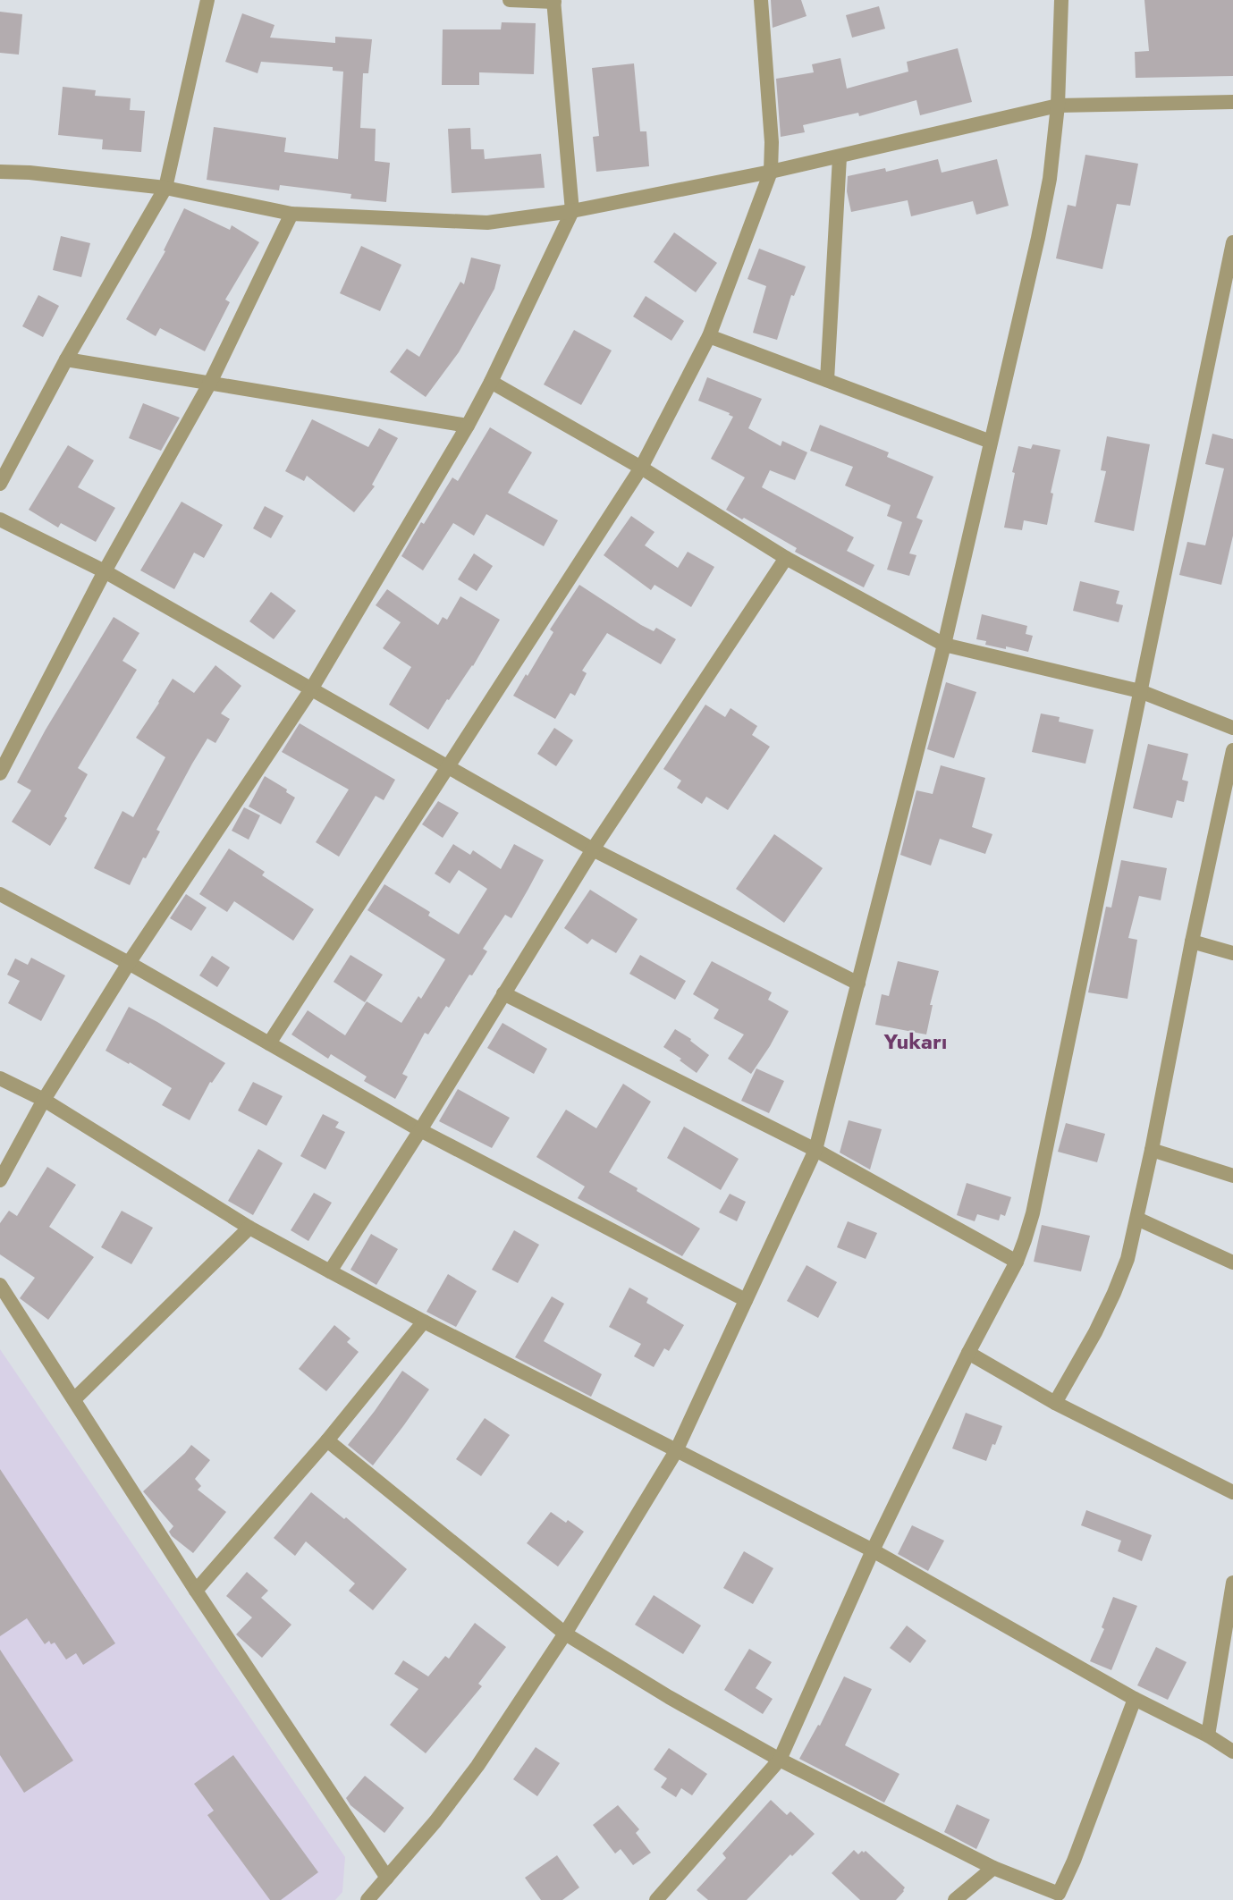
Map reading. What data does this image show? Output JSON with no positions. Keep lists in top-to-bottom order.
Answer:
{
  "districts": ["Yukarı"]
}
